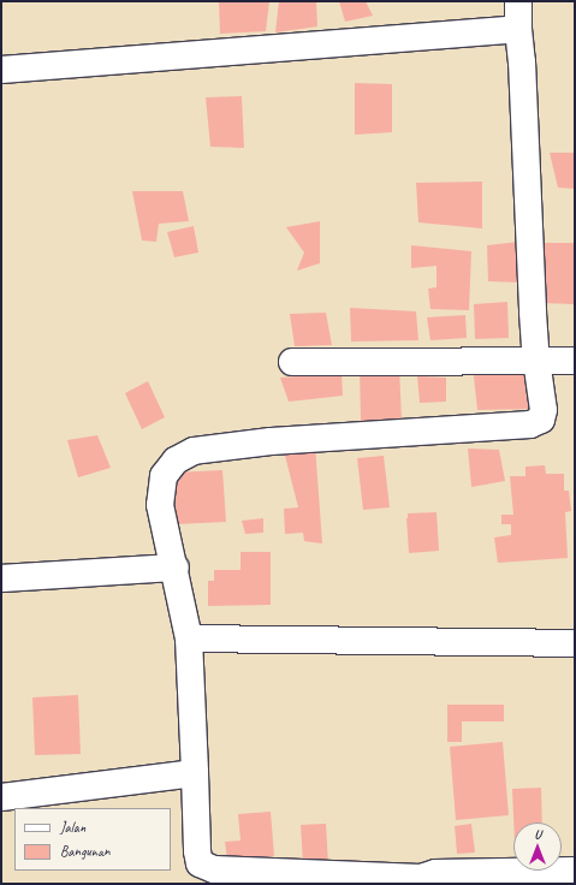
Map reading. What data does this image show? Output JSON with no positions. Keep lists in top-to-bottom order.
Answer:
{
  "legend": ["Jalan", "Bangunan"],
  "north": "top"
}
